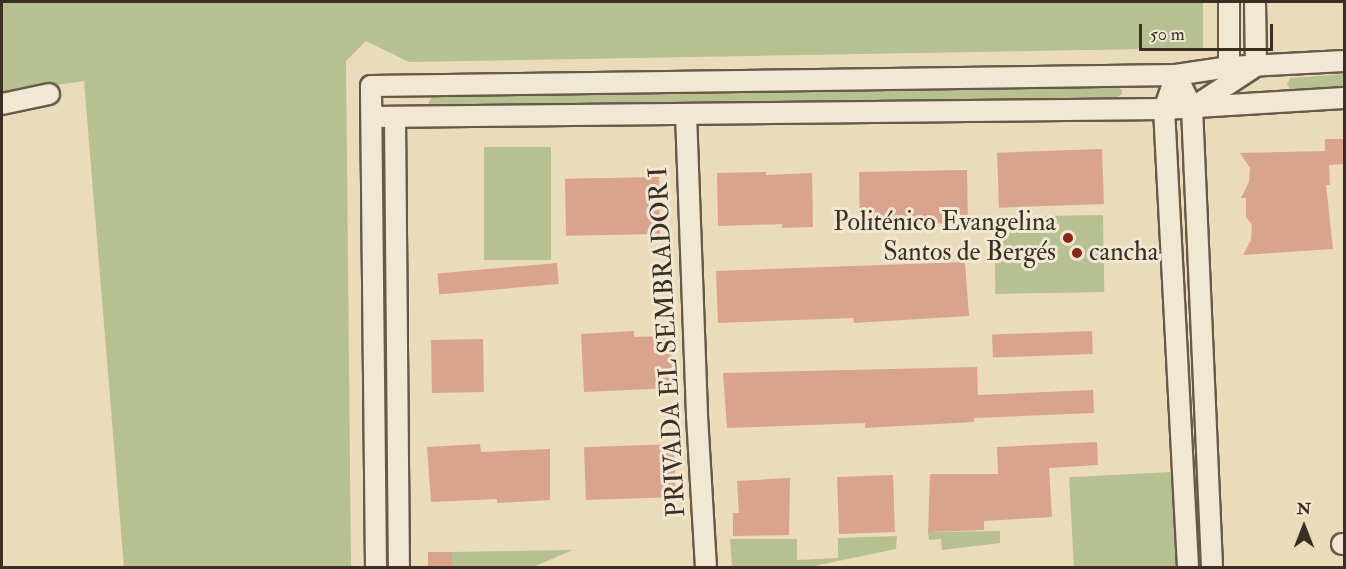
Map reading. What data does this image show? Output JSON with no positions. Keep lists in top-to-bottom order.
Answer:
{
  "streets": {
    "street": ["PRIVADA EL SEMBRADOR I"]
  },
  "places": ["Politénico Evangelina Santos de Bergés", "cancha"],
  "scale_bar": "50 m",
  "north": "top"
}
